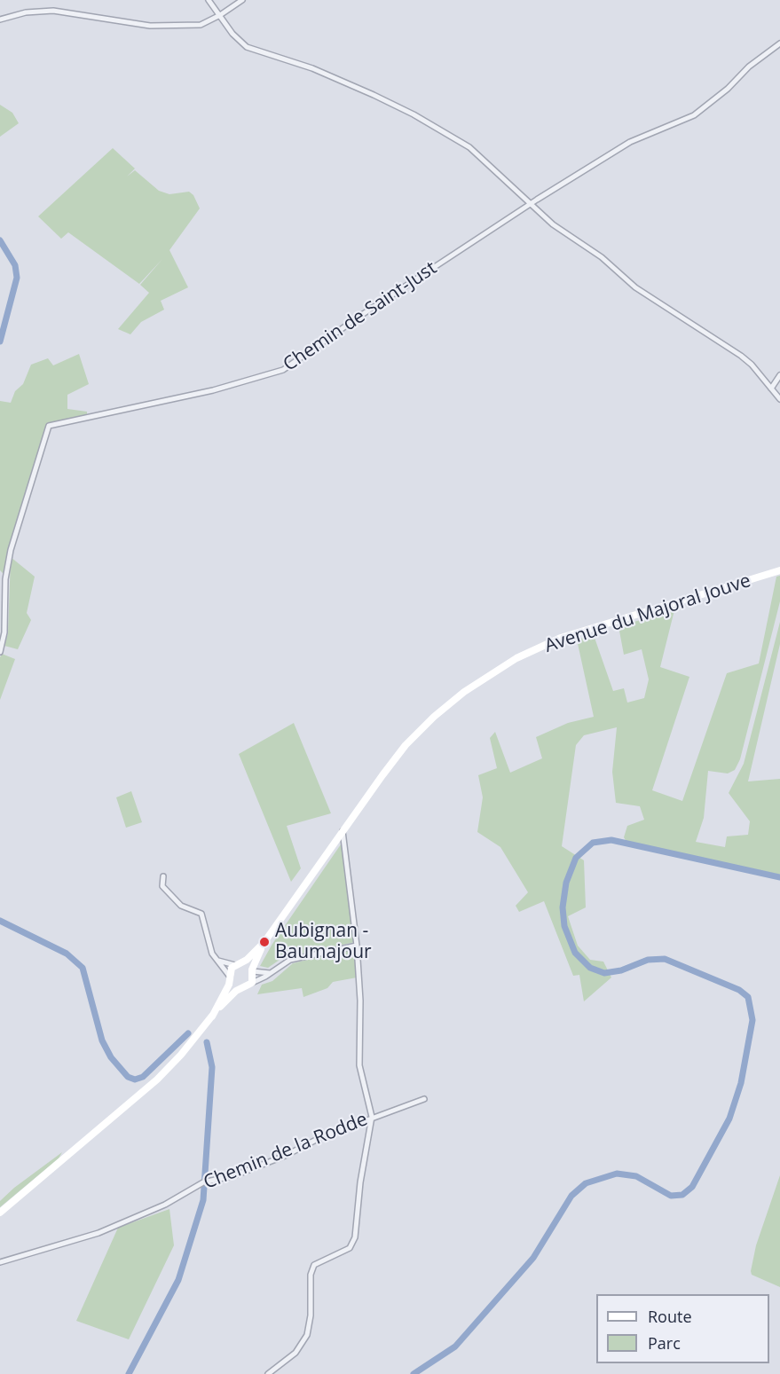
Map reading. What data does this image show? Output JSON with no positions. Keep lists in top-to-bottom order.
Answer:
{
  "streets": {
    "main road": ["Avenue du Majoral Jouve"],
    "street": ["Chemin de Saint-Just", "Chemin de la Rodde"]
  },
  "places": ["Aubignan - Baumajour"],
  "legend": ["Route", "Parc"]
}
